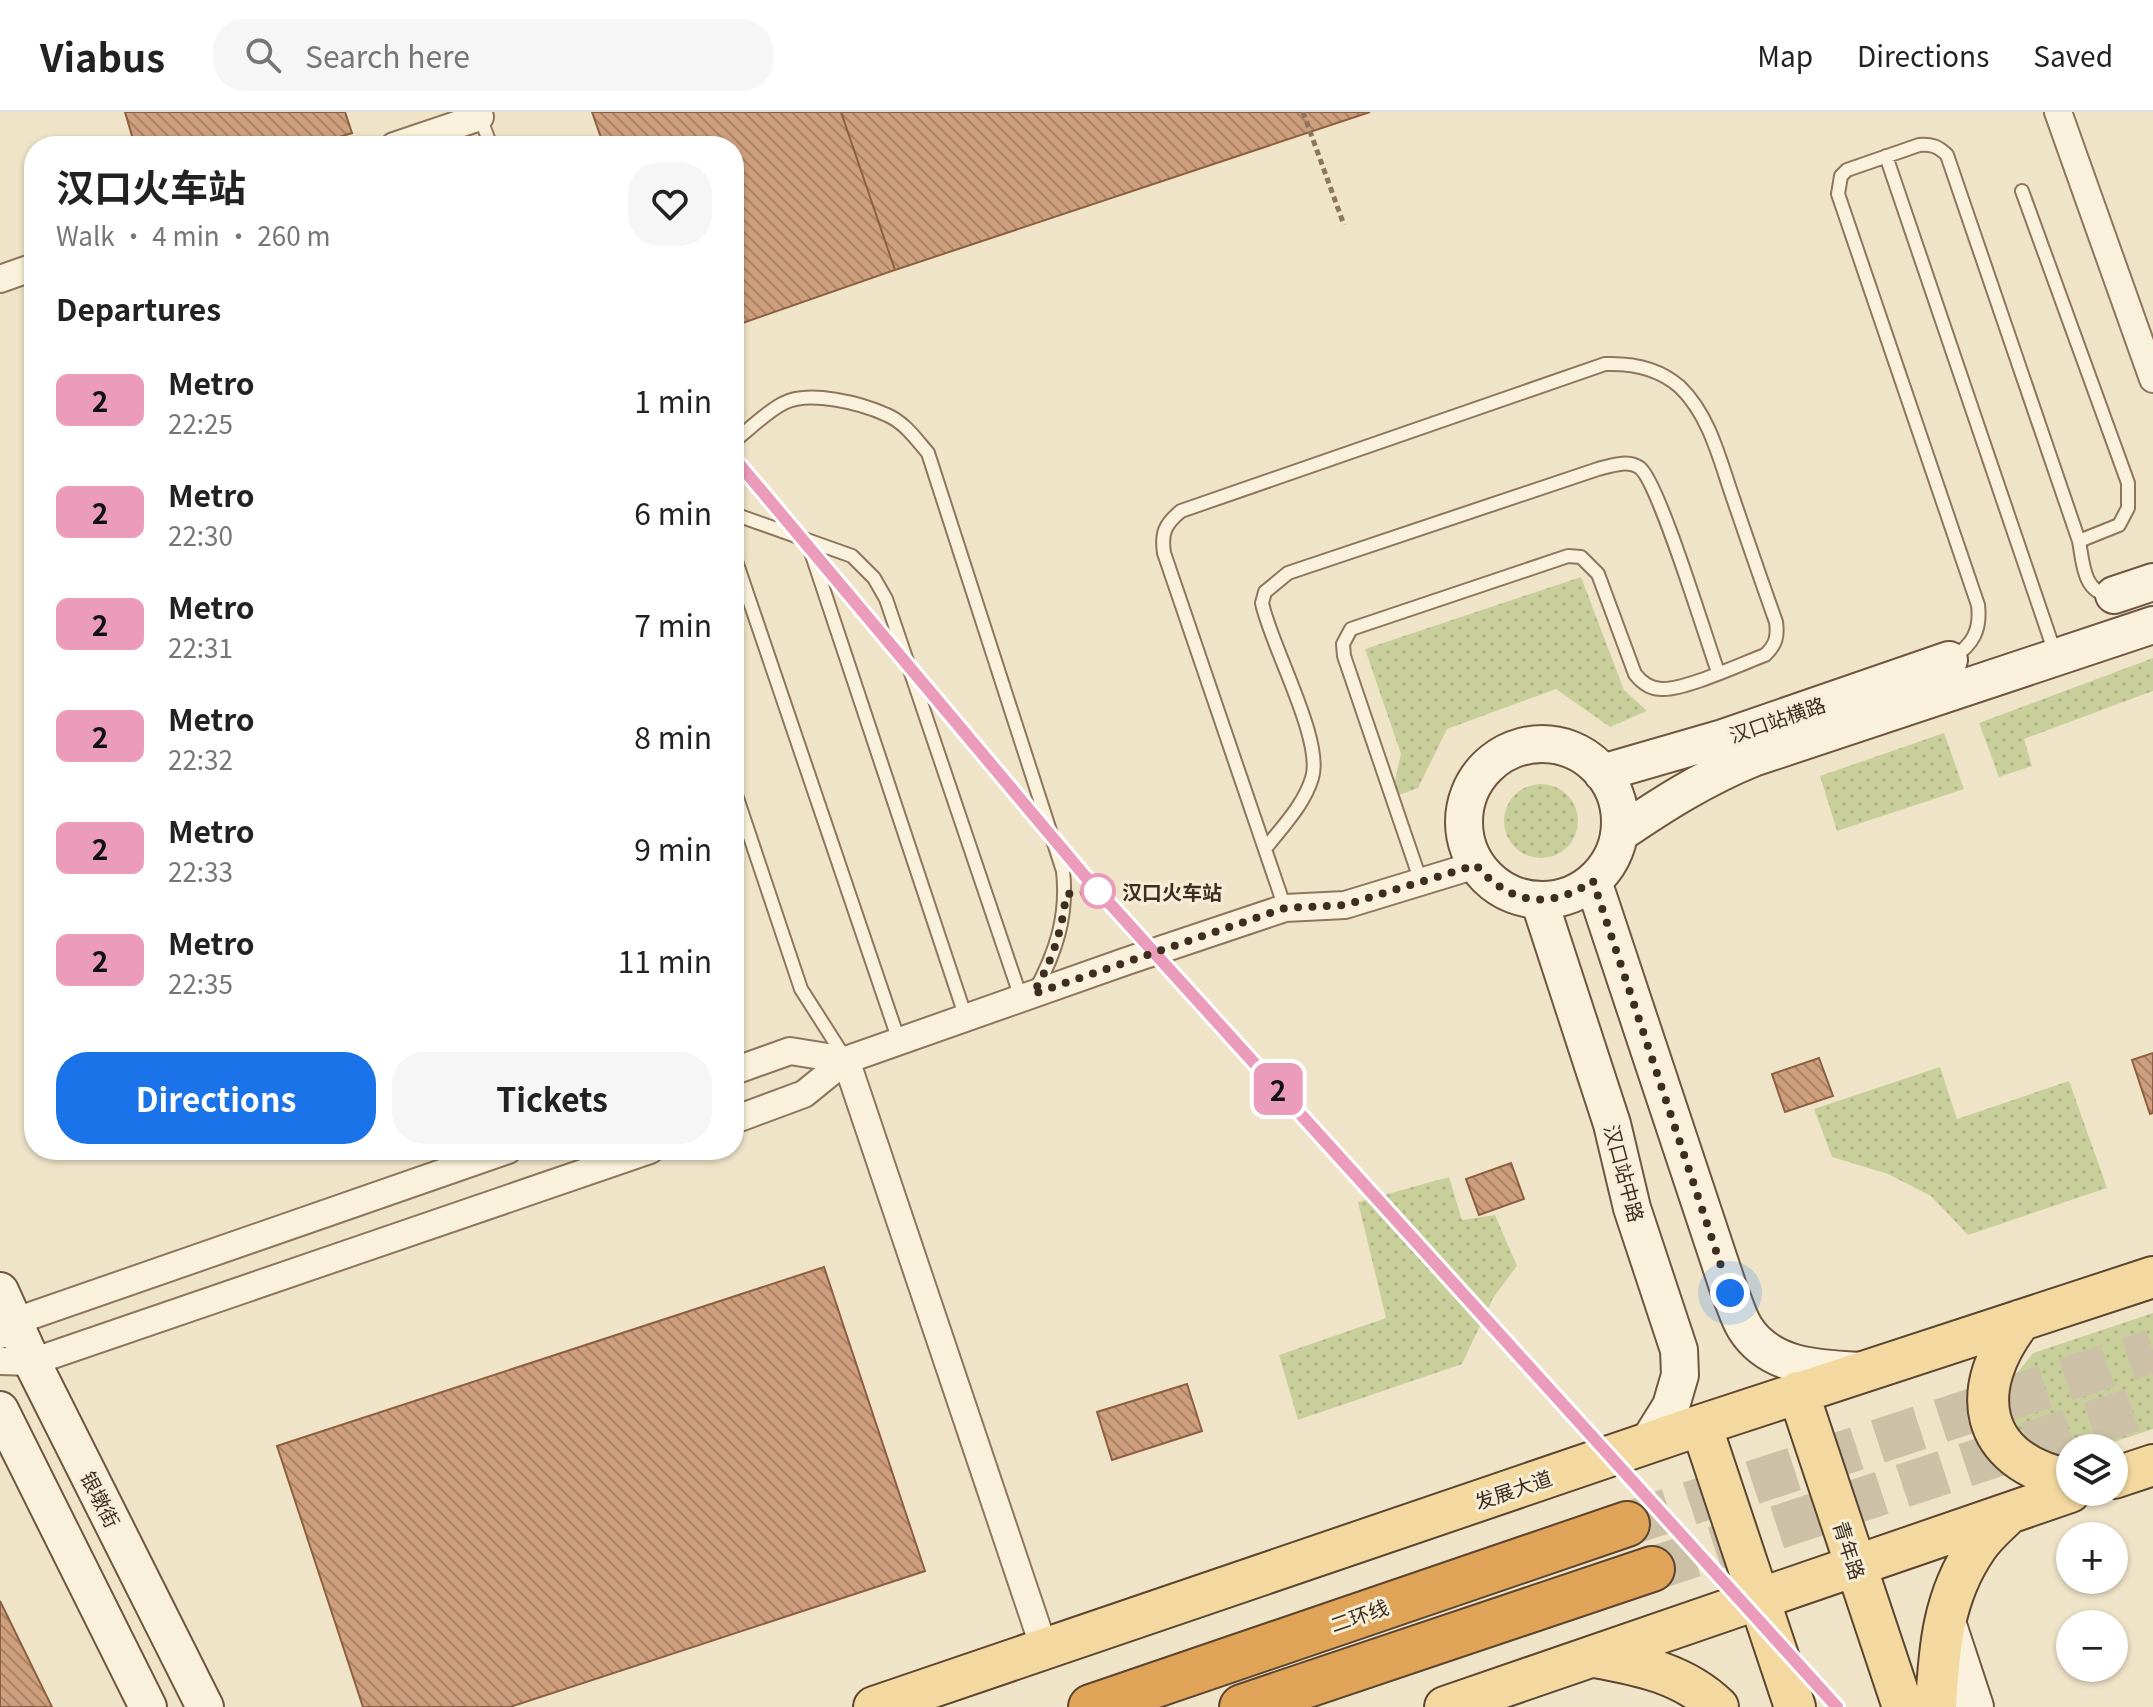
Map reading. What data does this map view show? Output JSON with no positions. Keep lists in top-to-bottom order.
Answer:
{
  "streets": {
    "highway": ["二环线"],
    "main road": [
      "汉口站横路",
      "汉口站中路",
      "发展大道",
      "银墩街",
      "青年路"
    ]
  },
  "crossings": [
    ["汉口站横路", "汉口站中路"],
    ["汉口站中路", "发展大道"],
    ["发展大道", "青年路"]
  ],
  "places": ["汉口火车站"],
  "lines": ["metro line 2"],
  "page": {
    "header": "Viabus",
    "search": "Search here",
    "nav": ["Map", "Directions", "Saved"],
    "on_map": "2",
    "heading": [
      ["汉口火车站", "Walk · 4 min · 260 m"],
      "Departures"
    ],
    "list": [
      {
        "mark": "2",
        "name": "Metro",
        "note": "22:25",
        "value": "1 min"
      },
      {
        "mark": "2",
        "name": "Metro",
        "note": "22:30",
        "value": "6 min"
      },
      {
        "mark": "2",
        "name": "Metro",
        "note": "22:31",
        "value": "7 min"
      },
      {
        "mark": "2",
        "name": "Metro",
        "note": "22:32",
        "value": "8 min"
      },
      {
        "mark": "2",
        "name": "Metro",
        "note": "22:33",
        "value": "9 min"
      },
      {
        "mark": "2",
        "name": "Metro",
        "note": "22:35",
        "value": "11 min"
      }
    ],
    "buttons": ["Directions", "Tickets"],
    "map_buttons": ["+", "−"]
  }
}
